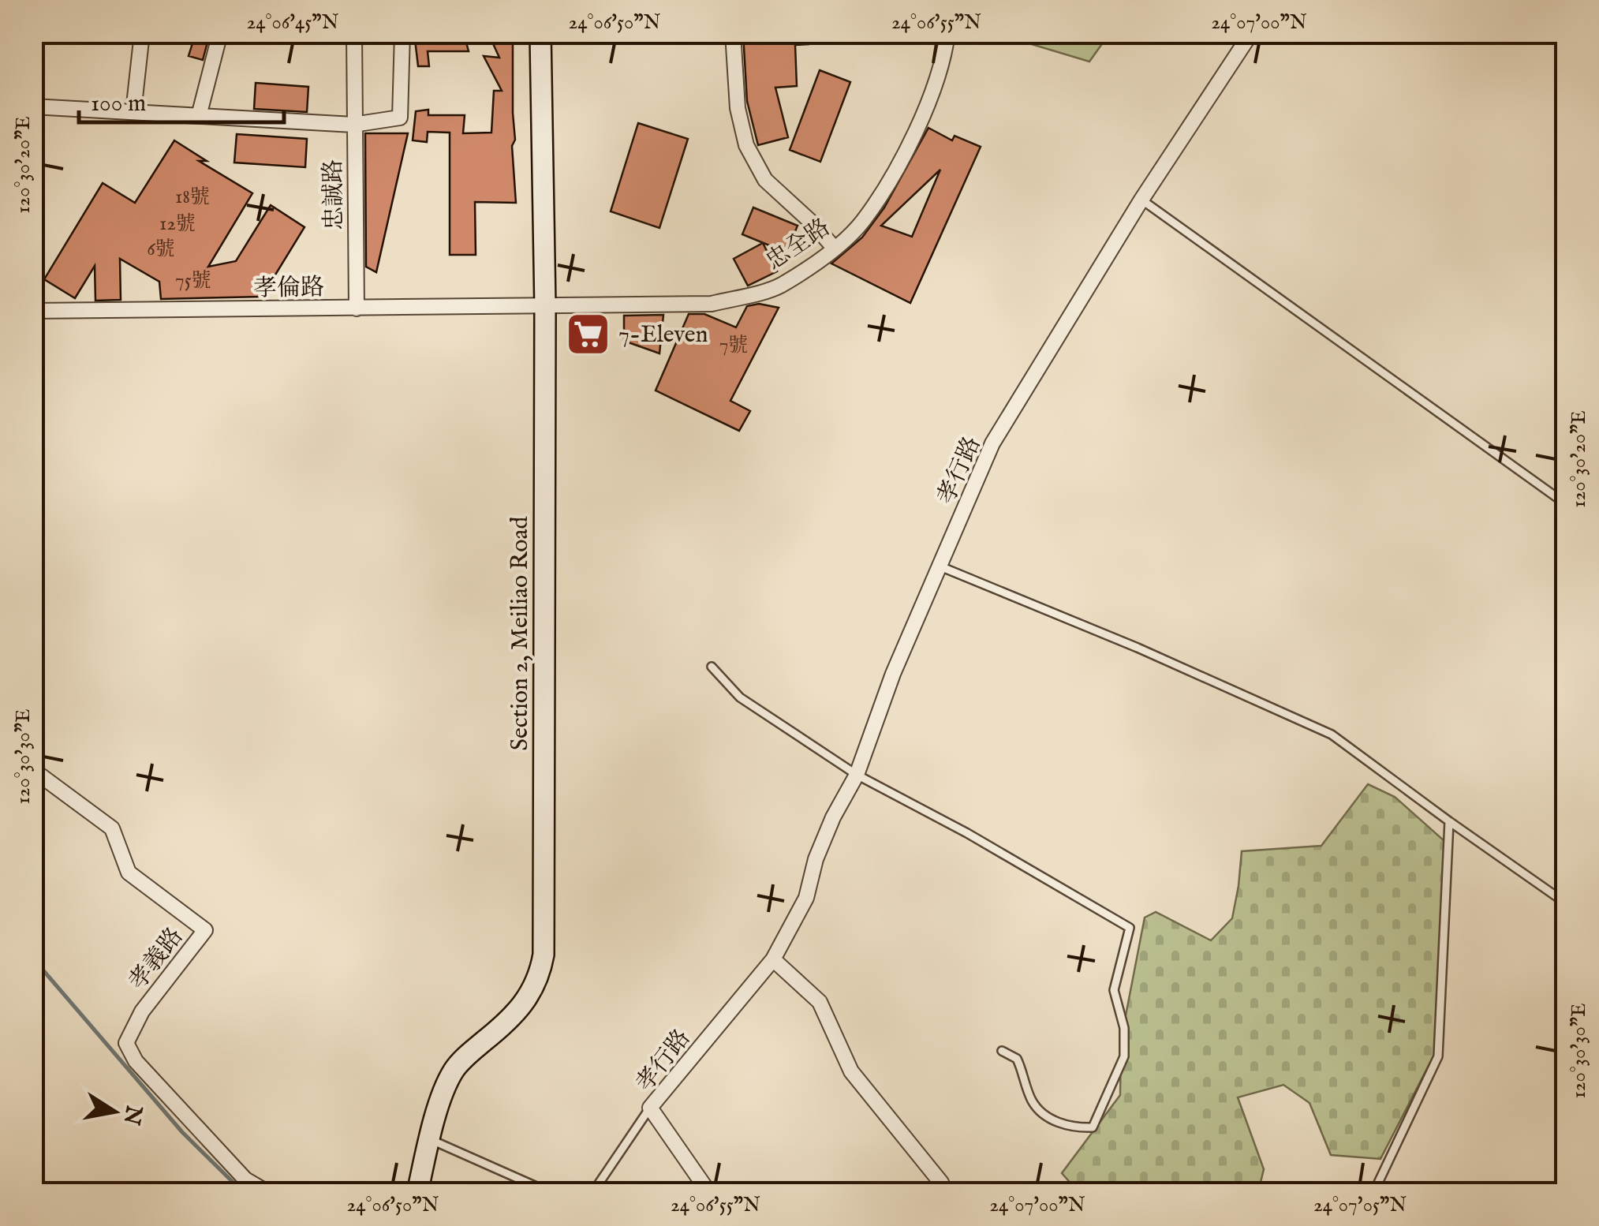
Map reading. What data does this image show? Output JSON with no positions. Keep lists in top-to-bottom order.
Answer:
{
  "streets": {
    "street": [
      "忠誠路",
      "忠全路",
      "孝倫路",
      "孝行路",
      "Section 2, Meiliao Road",
      "孝義路"
    ]
  },
  "crossings": [
    ["忠誠路", "孝倫路"],
    ["忠全路", "孝倫路"],
    ["忠全路", "Section 2, Meiliao Road"],
    ["孝倫路", "Section 2, Meiliao Road"]
  ],
  "places": {
    "supermarket": ["7-Eleven"]
  },
  "house_numbers": [
    "18號",
    "12號",
    "6號",
    "75號",
    "7號"
  ],
  "scale_bar": "100 m",
  "north": "right",
  "coordinates": [
    "24°06'45\"N",
    "24°06'50\"N",
    "24°06'55\"N",
    "24°07'00\"N",
    "120°30'20\"E",
    "120°30'30\"E",
    "24°07'05\"N"
  ]
}
